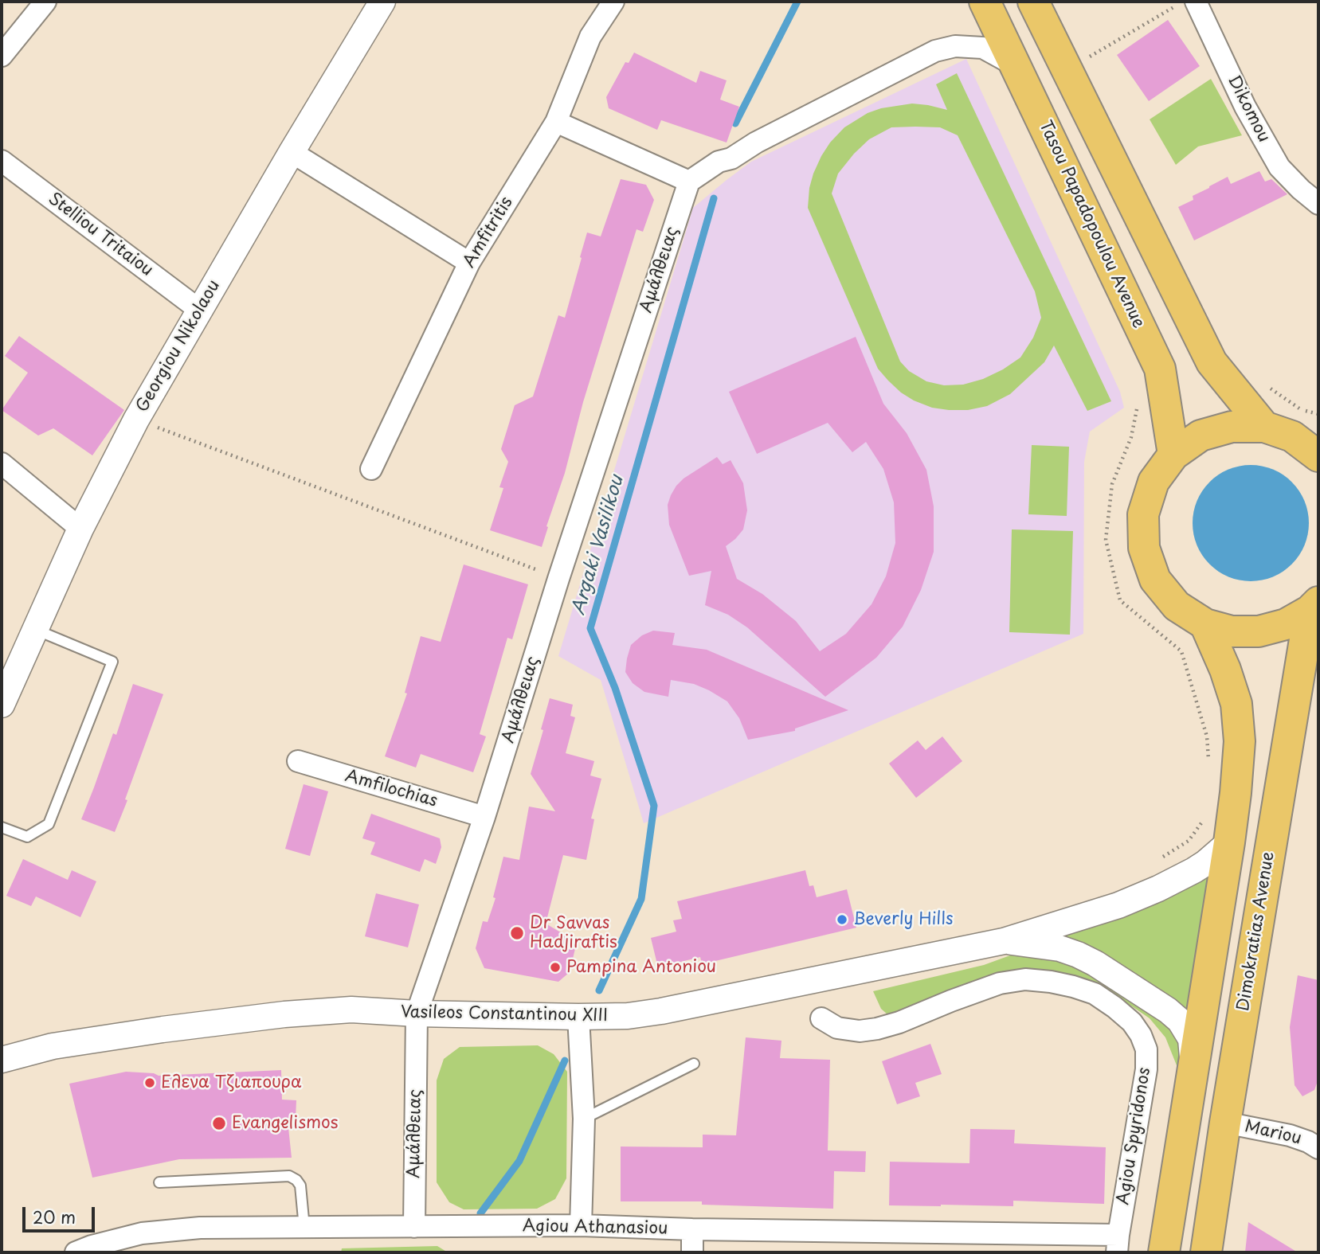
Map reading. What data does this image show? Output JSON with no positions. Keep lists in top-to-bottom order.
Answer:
{
  "streets": {
    "highway": ["Tasou Papadopoulou Avenue", "Dimokratias Avenue"],
    "street": [
      "Dikomou",
      "Amfitritis",
      "Stelliou Tritaiou",
      "Αμάλθειας",
      "Georgiou Nikolaou",
      "Amfilochias",
      "Vasileos Constantinou XIII",
      "Mariou",
      "Agiou Spyridonos",
      "Agiou Athanasiou"
    ]
  },
  "crossings": [
    ["Stelliou Tritaiou", "Georgiou Nikolaou"],
    ["Αμάλθειας", "Amfilochias"],
    ["Αμάλθειας", "Vasileos Constantinou XIII"],
    ["Αμάλθειας", "Agiou Athanasiou"],
    ["Dimokratias Avenue", "Mariou"],
    ["Agiou Spyridonos", "Agiou Athanasiou"]
  ],
  "water": ["Argaki Vasilikou"],
  "places": [
    "Beverly Hills",
    "Dr Savvas Hadjiraftis",
    "Pampina Antoniou",
    "Ελενα Τζιαπουρα",
    "Evangelismos"
  ],
  "scale_bar": "20 m"
}
